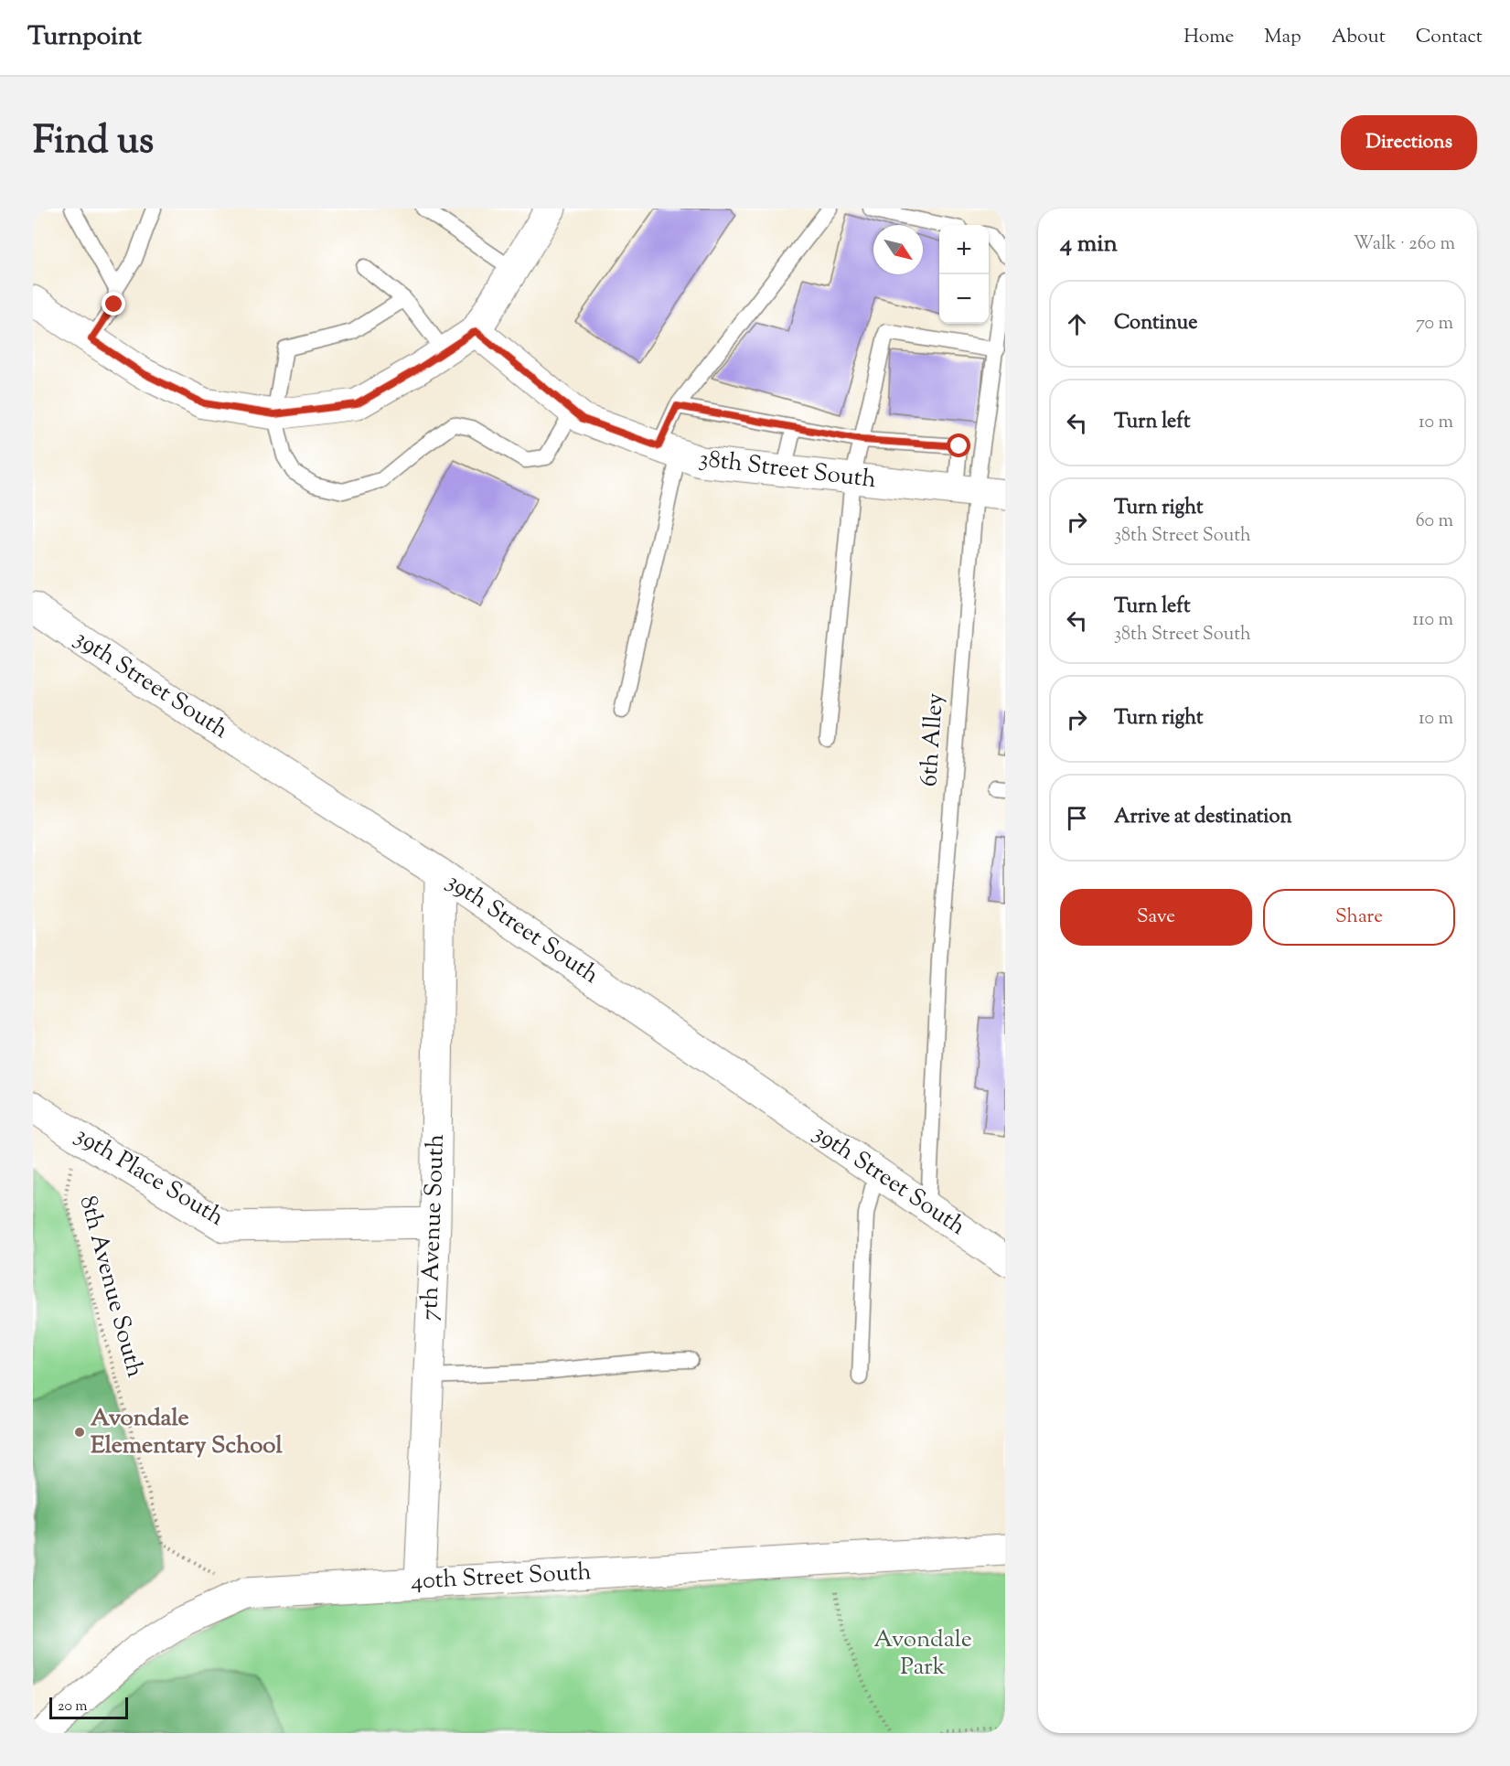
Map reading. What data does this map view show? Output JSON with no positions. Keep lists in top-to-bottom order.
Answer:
{
  "streets": {
    "street": [
      "38th Street South",
      "39th Street South",
      "39th Place South",
      "7th Avenue South",
      "40th Street South"
    ],
    "lane": ["6th Alley"],
    "path": ["8th Avenue South"]
  },
  "crossings": [
    ["38th Street South", "6th Alley"],
    ["39th Street South", "6th Alley"],
    ["39th Street South", "7th Avenue South"],
    ["39th Place South", "7th Avenue South"],
    ["39th Place South", "8th Avenue South"],
    ["7th Avenue South", "40th Street South"],
    ["8th Avenue South", "40th Street South"]
  ],
  "parks": ["Avondale Park"],
  "places": ["Avondale Elementary School"],
  "scale_bar": "20 m",
  "north": "bottom right",
  "page": {
    "header": "Turnpoint",
    "nav": [
      "Home",
      "Map",
      "About",
      "Contact"
    ],
    "title": "Find us",
    "buttons": [
      "Directions",
      ["Save", "Share"]
    ],
    "heading": ["4 min", "Walk · 260 m"],
    "map_buttons": ["+", "−"],
    "list": [
      ["Continue", "70 m"],
      ["Turn left", "10 m"],
      ["Turn right", "38th Street South", "60 m"],
      ["Turn left", "38th Street South", "110 m"],
      ["Turn right", "10 m"],
      "Arrive at destination"
    ],
    "scale": "20 m"
  }
}
